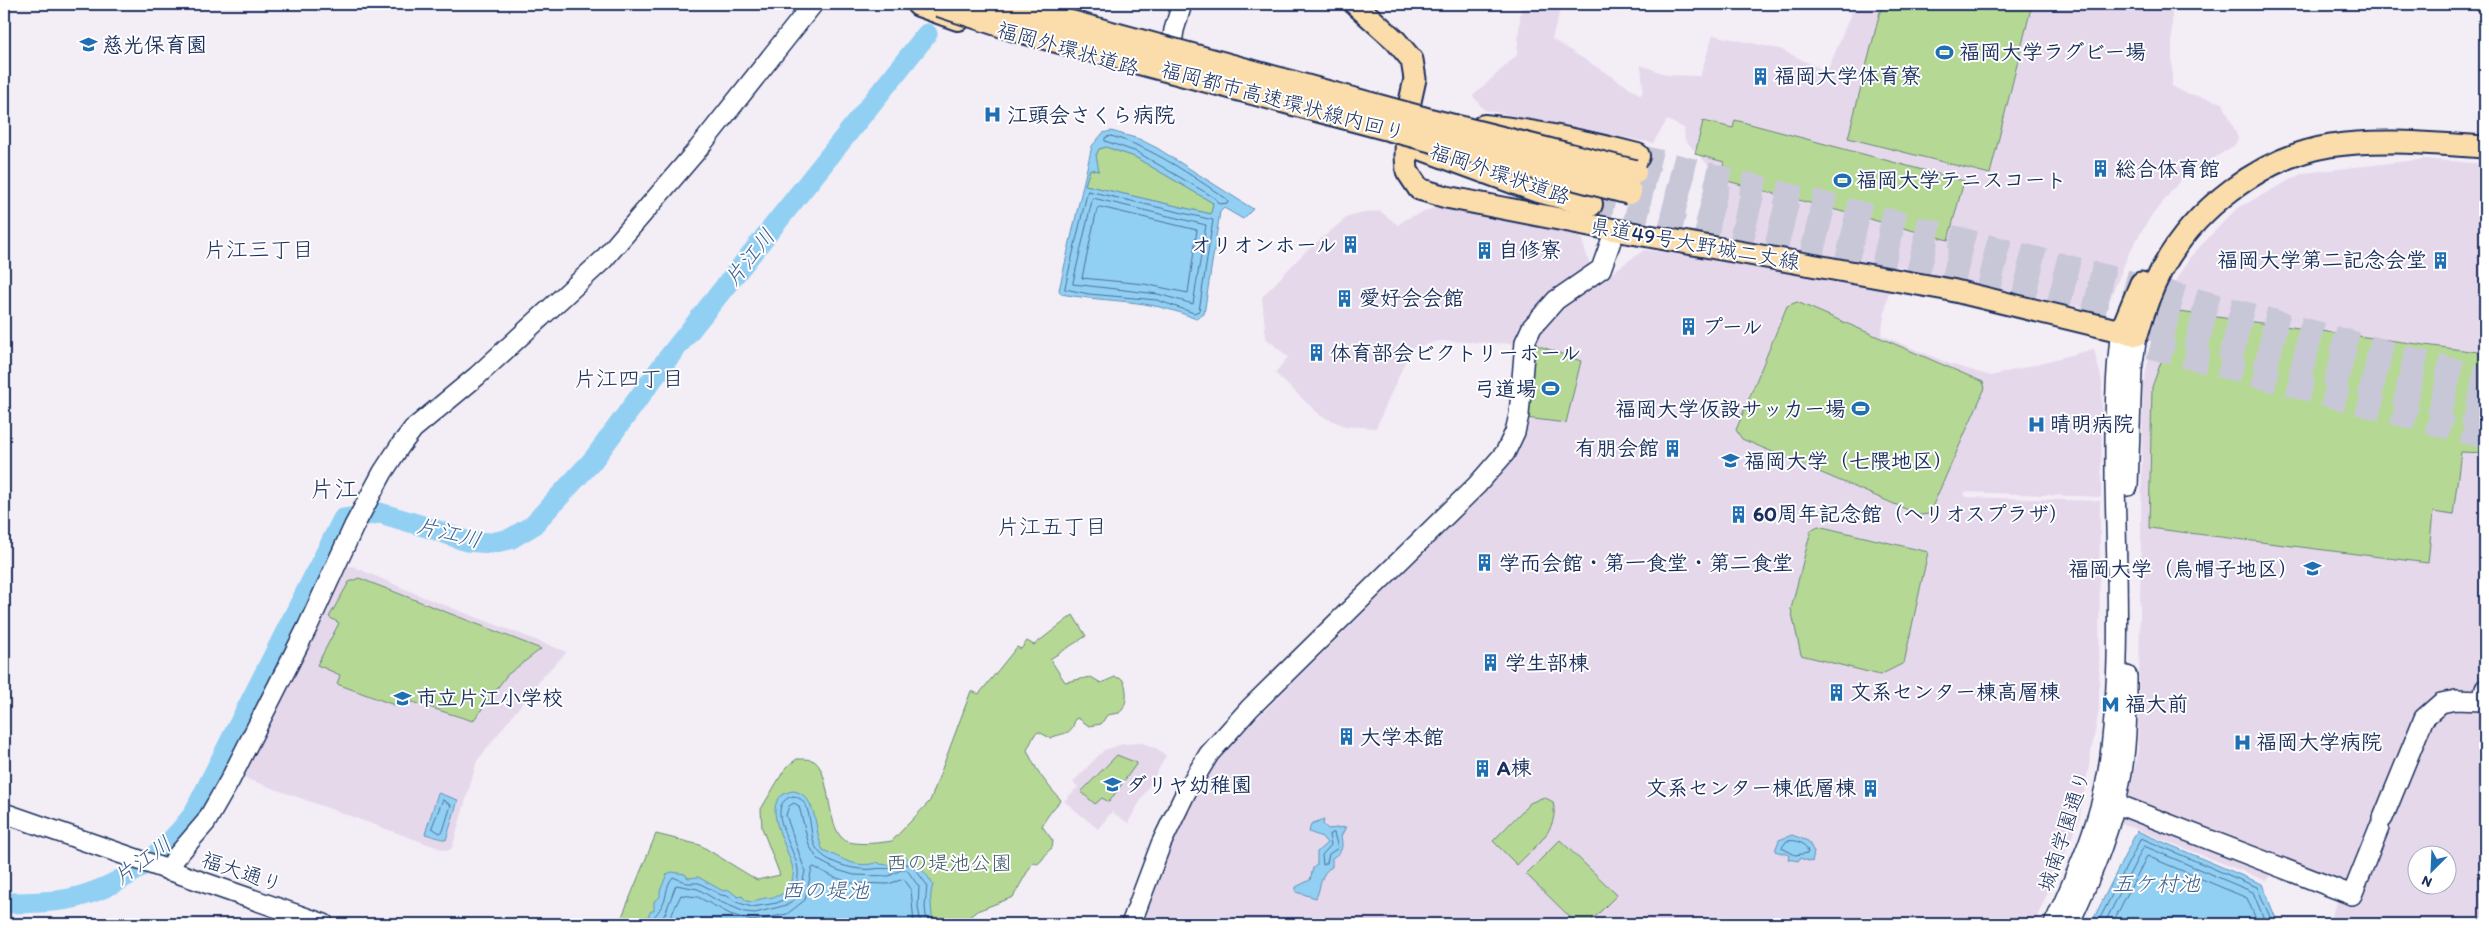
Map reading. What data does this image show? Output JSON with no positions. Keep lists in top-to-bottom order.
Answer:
{
  "streets": {
    "highway": ["福岡外環状道路", "福岡都市高速環状線内回り"],
    "main road": ["県道49号大野城二丈線"],
    "street": ["城南学園通り", "福大通り"]
  },
  "crossings": [
    ["福岡外環状道路", "福岡都市高速環状線内回り"],
    ["福岡外環状道路", "県道49号大野城二丈線"],
    ["県道49号大野城二丈線", "城南学園通り"]
  ],
  "districts": [
    "片江三丁目",
    "片江四丁目",
    "片江",
    "片江五丁目"
  ],
  "water": ["片江川", "五ケ村池", "西の堤池"],
  "parks": ["西の堤池公園"],
  "places": {
    "school or university": [
      "慈光保育園",
      "福岡大学（七隈地区）",
      "福岡大学（烏帽子地区）",
      "市立片江小学校",
      "ダリヤ幼稚園"
    ],
    "sports": [
      "福岡大学ラグビー場",
      "福岡大学テニスコート",
      "弓道場",
      "福岡大学仮設サッカー場"
    ],
    "building": [
      "福岡大学体育寮",
      "総合体育館",
      "オリオンホール",
      "自修寮",
      "福岡大学第二記念会堂",
      "愛好会会館",
      "プール",
      "体育部会ビクトリーホール",
      "有朋会館",
      "60周年記念館（ヘリオスプラザ）",
      "学而会館・第一食堂・第二食堂",
      "学生部棟",
      "文系センター棟高層棟",
      "大学本館",
      "A棟",
      "文系センター棟低層棟"
    ],
    "hospital": ["江頭会さくら病院", "晴明病院", "福岡大学病院"],
    "metro station": ["福大前"]
  },
  "north": "bottom left"
}
